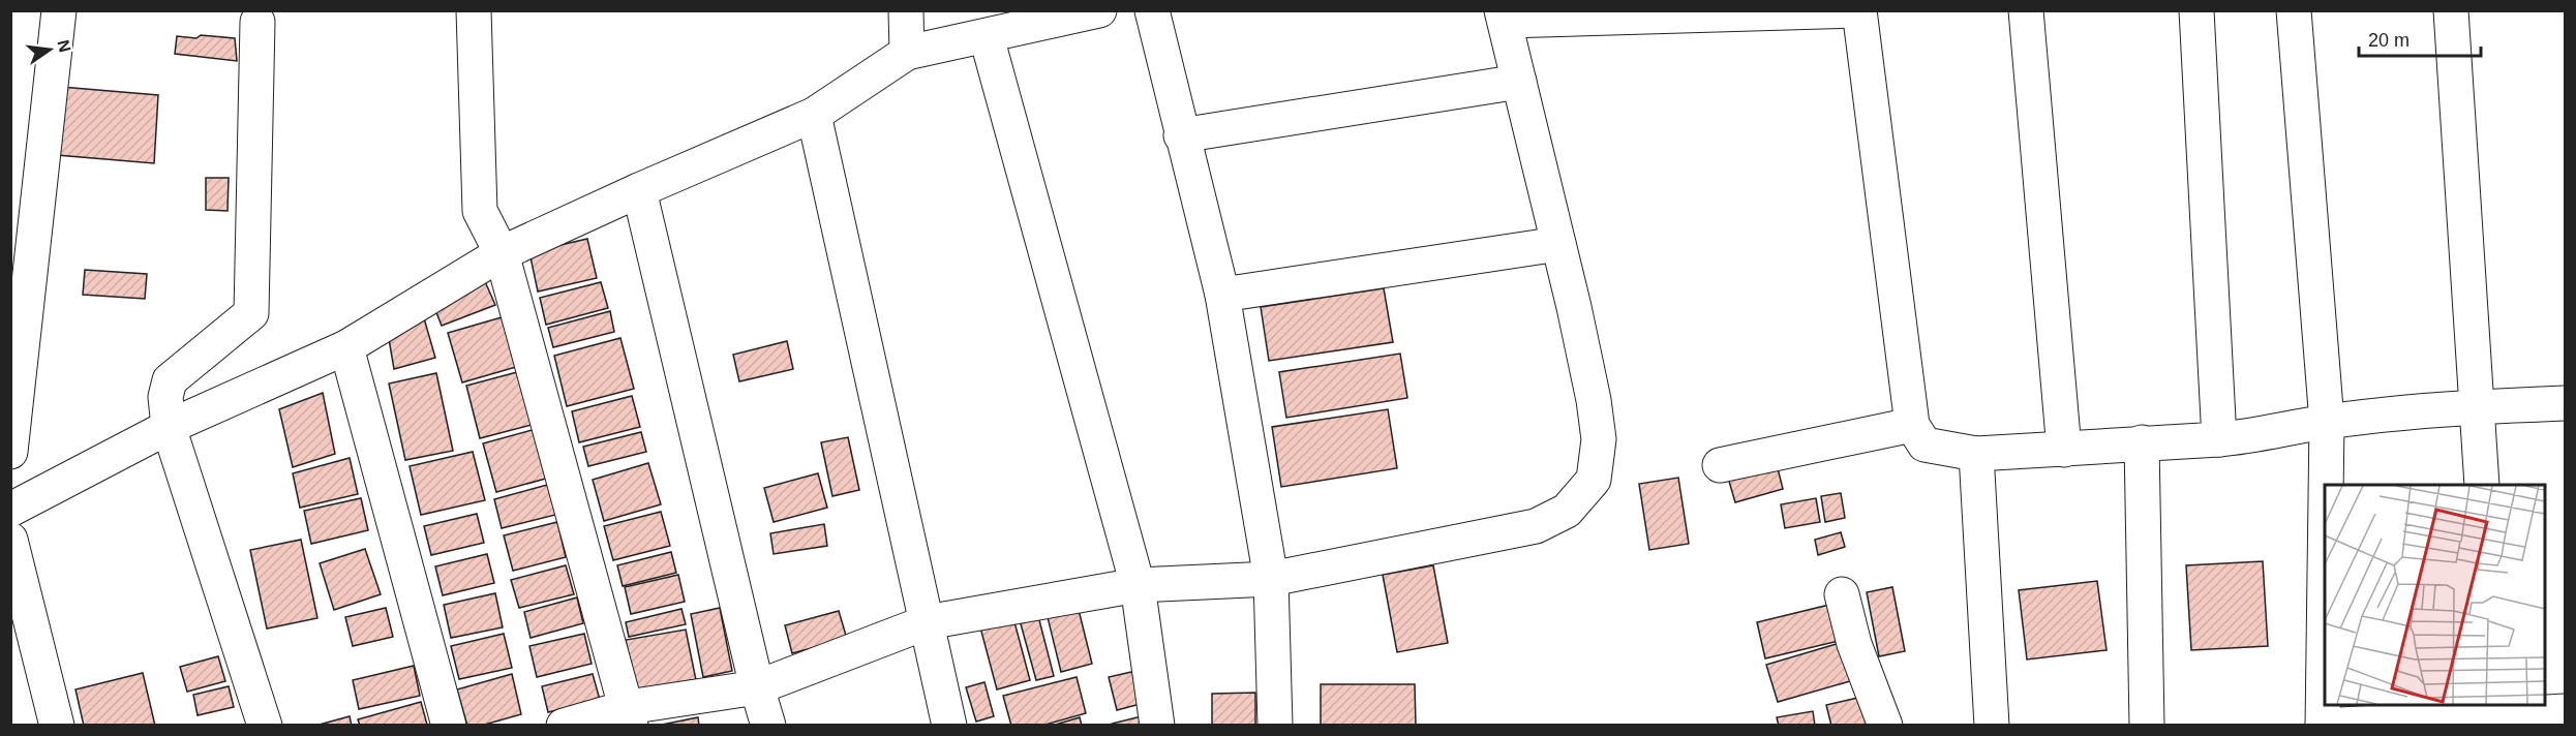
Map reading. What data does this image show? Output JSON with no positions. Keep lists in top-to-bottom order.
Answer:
{
  "scale_bar": "20 m",
  "north": "right"
}
